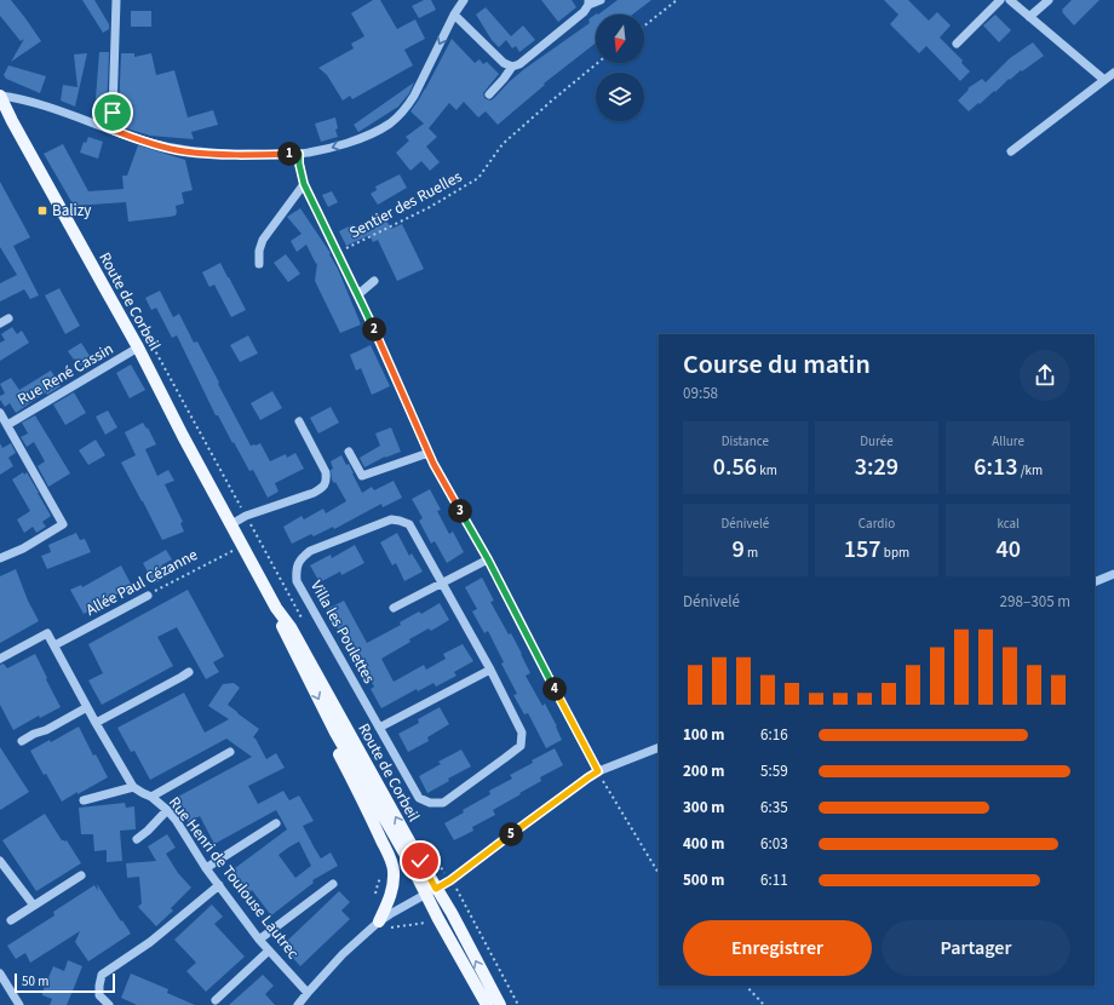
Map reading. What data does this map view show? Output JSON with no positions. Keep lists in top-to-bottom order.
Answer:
{
  "streets": {
    "main road": ["Route de Corbeil"],
    "street": [
      "Rue René Cassin",
      "Allée Paul Cézanne",
      "Villa les Poulettes",
      "Rue Henri de Toulouse Lautrec"
    ],
    "path": ["Sentier des Ruelles"]
  },
  "crossings": [
    ["Route de Corbeil", "Rue René Cassin"],
    ["Route de Corbeil", "Allée Paul Cézanne"]
  ],
  "places": {
    "transit": ["Balizy"]
  },
  "scale_bar": "50 m",
  "north": "bottom",
  "page": {
    "pins": [
      "1",
      "2",
      "3",
      "4",
      "5"
    ],
    "heading": ["Course du matin", "09:58"],
    "stats": [
      ["Distance", "0.56 km"],
      ["Durée", "3:29"],
      ["Allure", "6:13 /km"],
      ["Dénivelé", "9 m"],
      ["Cardio", "157 bpm"],
      ["kcal", "40"]
    ],
    "chart": ["Dénivelé", "298–305 m"],
    "list": [
      {
        "name": "100 m",
        "note": "6:16"
      },
      {
        "name": "200 m",
        "note": "5:59"
      },
      {
        "name": "300 m",
        "note": "6:35"
      },
      {
        "name": "400 m",
        "note": "6:03"
      },
      {
        "name": "500 m",
        "note": "6:11"
      }
    ],
    "buttons": ["Enregistrer", "Partager"],
    "scale": "50 m"
  }
}
